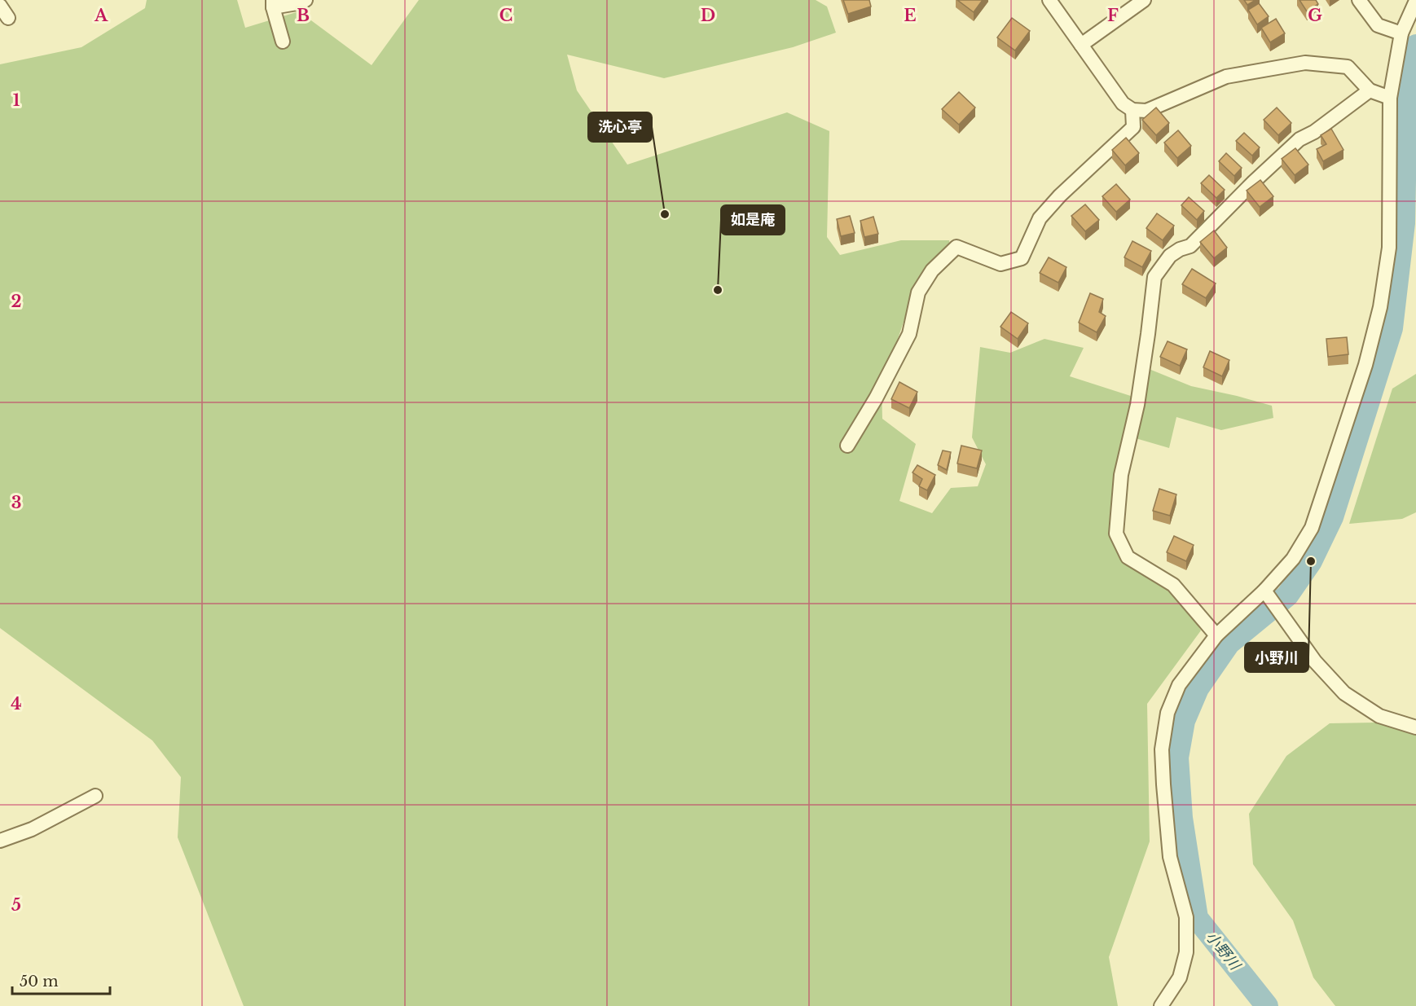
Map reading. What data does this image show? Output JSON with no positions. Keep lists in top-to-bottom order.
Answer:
{
  "water": ["小野川"],
  "places": ["洗心亭", "如是庵", "小野川"],
  "scale_bar": "50 m",
  "grid": {
    "columns": [
      "A",
      "B",
      "C",
      "D",
      "E",
      "F",
      "G"
    ],
    "rows": [
      "1",
      "2",
      "3",
      "4",
      "5"
    ]
  }
}
